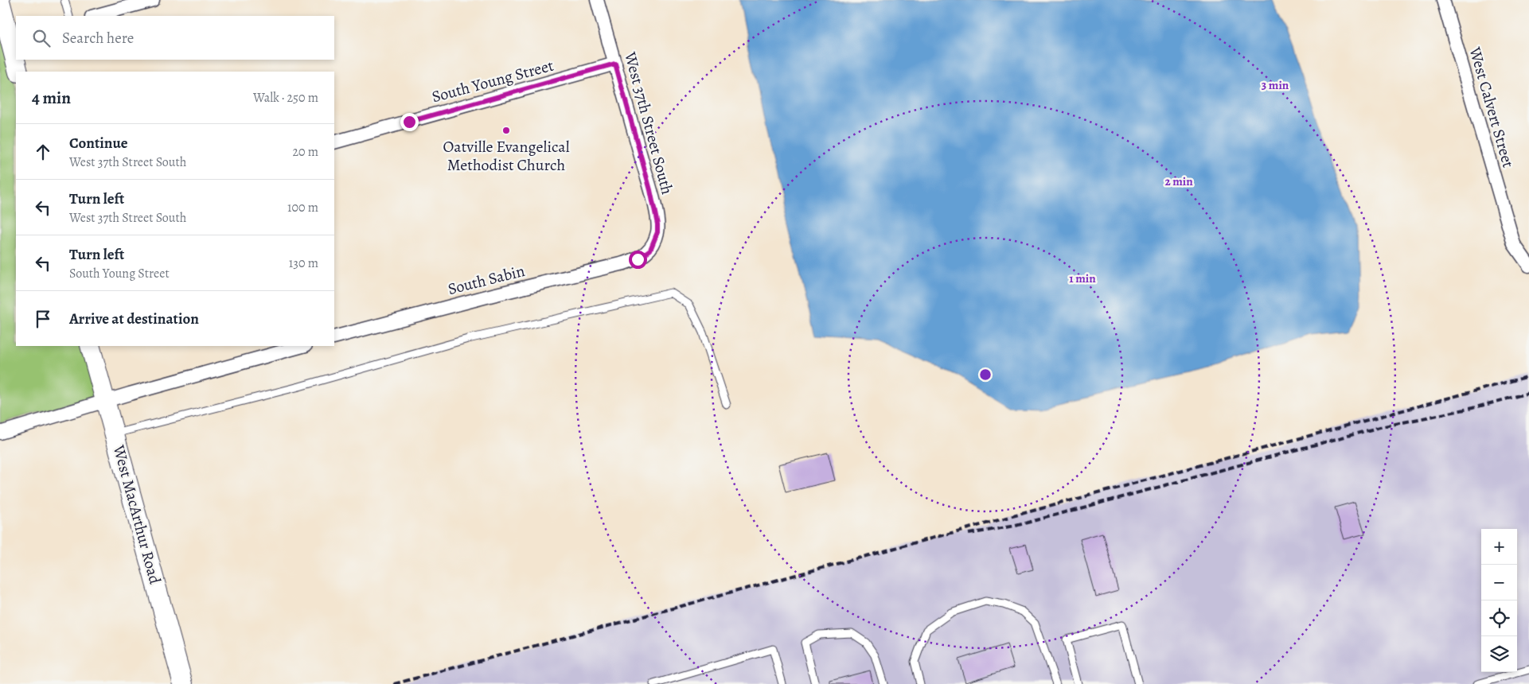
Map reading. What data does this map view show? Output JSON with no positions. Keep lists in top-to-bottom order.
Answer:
{
  "streets": {
    "street": [
      "South Young Street",
      "West Calvert Street",
      "West 37th Street South",
      "South Sabin",
      "West MacArthur Road"
    ]
  },
  "crossings": [
    ["South Young Street", "West 37th Street South"],
    ["West 37th Street South", "South Sabin"]
  ],
  "places": ["Oatville Evangelical Methodist Church"],
  "page": {
    "search": "Search here",
    "heading": ["4 min", "Walk · 250 m"],
    "list": [
      ["Continue", "West 37th Street South", "20 m"],
      ["Turn left", "West 37th Street South", "100 m"],
      ["Turn left", "South Young Street", "130 m"],
      "Arrive at destination"
    ],
    "map_buttons": ["+", "−"]
  },
  "rings": ["3 min", "2 min", "1 min"]
}
